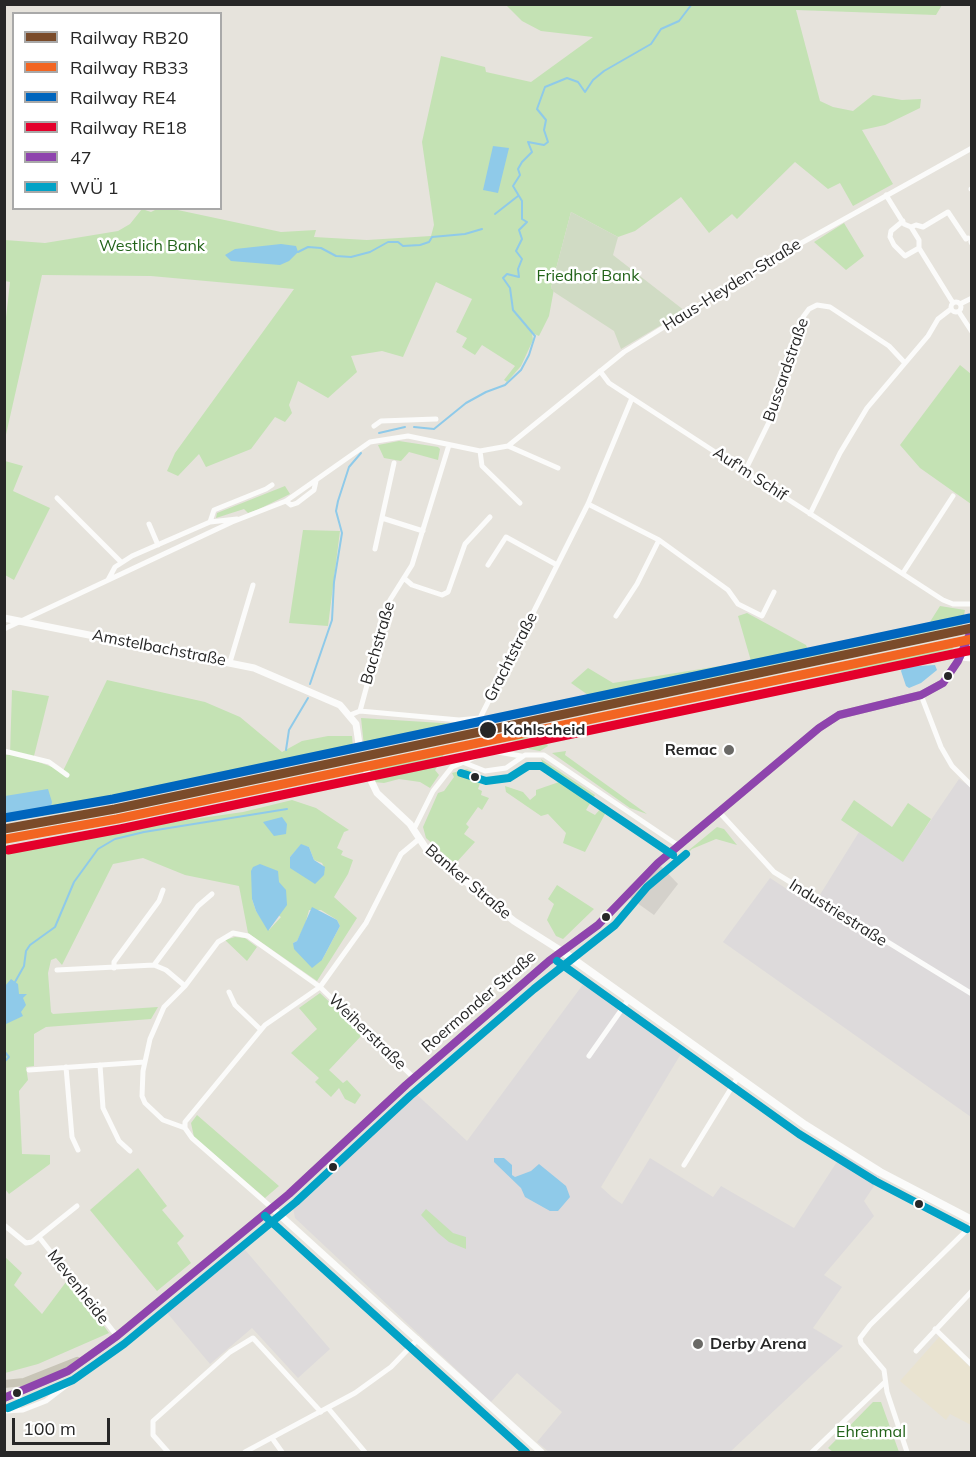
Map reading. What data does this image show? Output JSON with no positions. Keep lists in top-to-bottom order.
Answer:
{
  "streets": {
    "main road": ["Roermonder Straße"],
    "street": [
      "Haus-Heyden-Straße",
      "Bussardstraße",
      "Auf'm Schif",
      "Bachstraße",
      "Amstelbachstraße",
      "Grachtstraße",
      "Banker Straße",
      "Industriestraße",
      "Weiherstraße",
      "Mevenheide"
    ]
  },
  "crossings": [
    ["Haus-Heyden-Straße", "Auf'm Schif"],
    ["Haus-Heyden-Straße", "Bachstraße"],
    ["Haus-Heyden-Straße", "Amstelbachstraße"],
    ["Bussardstraße", "Auf'm Schif"],
    ["Auf'm Schif", "Grachtstraße"],
    ["Bachstraße", "Grachtstraße"],
    ["Amstelbachstraße", "Grachtstraße"],
    ["Banker Straße", "Roermonder Straße"],
    ["Industriestraße", "Roermonder Straße"],
    ["Roermonder Straße", "Weiherstraße"],
    ["Roermonder Straße", "Mevenheide"]
  ],
  "parks": ["Westlich Bank", "Friedhof Bank", "Ehrenmal"],
  "places": ["Kohlscheid", "Remac", "Derby Arena"],
  "lines": [
    "rail line RE4",
    "rail line RB20",
    "transit line 47",
    "rail line RB33",
    "rail line RE18"
  ],
  "legend": [
    "Railway RB20",
    "Railway RB33",
    "Railway RE4",
    "Railway RE18",
    "47",
    "WÜ 1"
  ],
  "scale_bar": "100 m"
}
